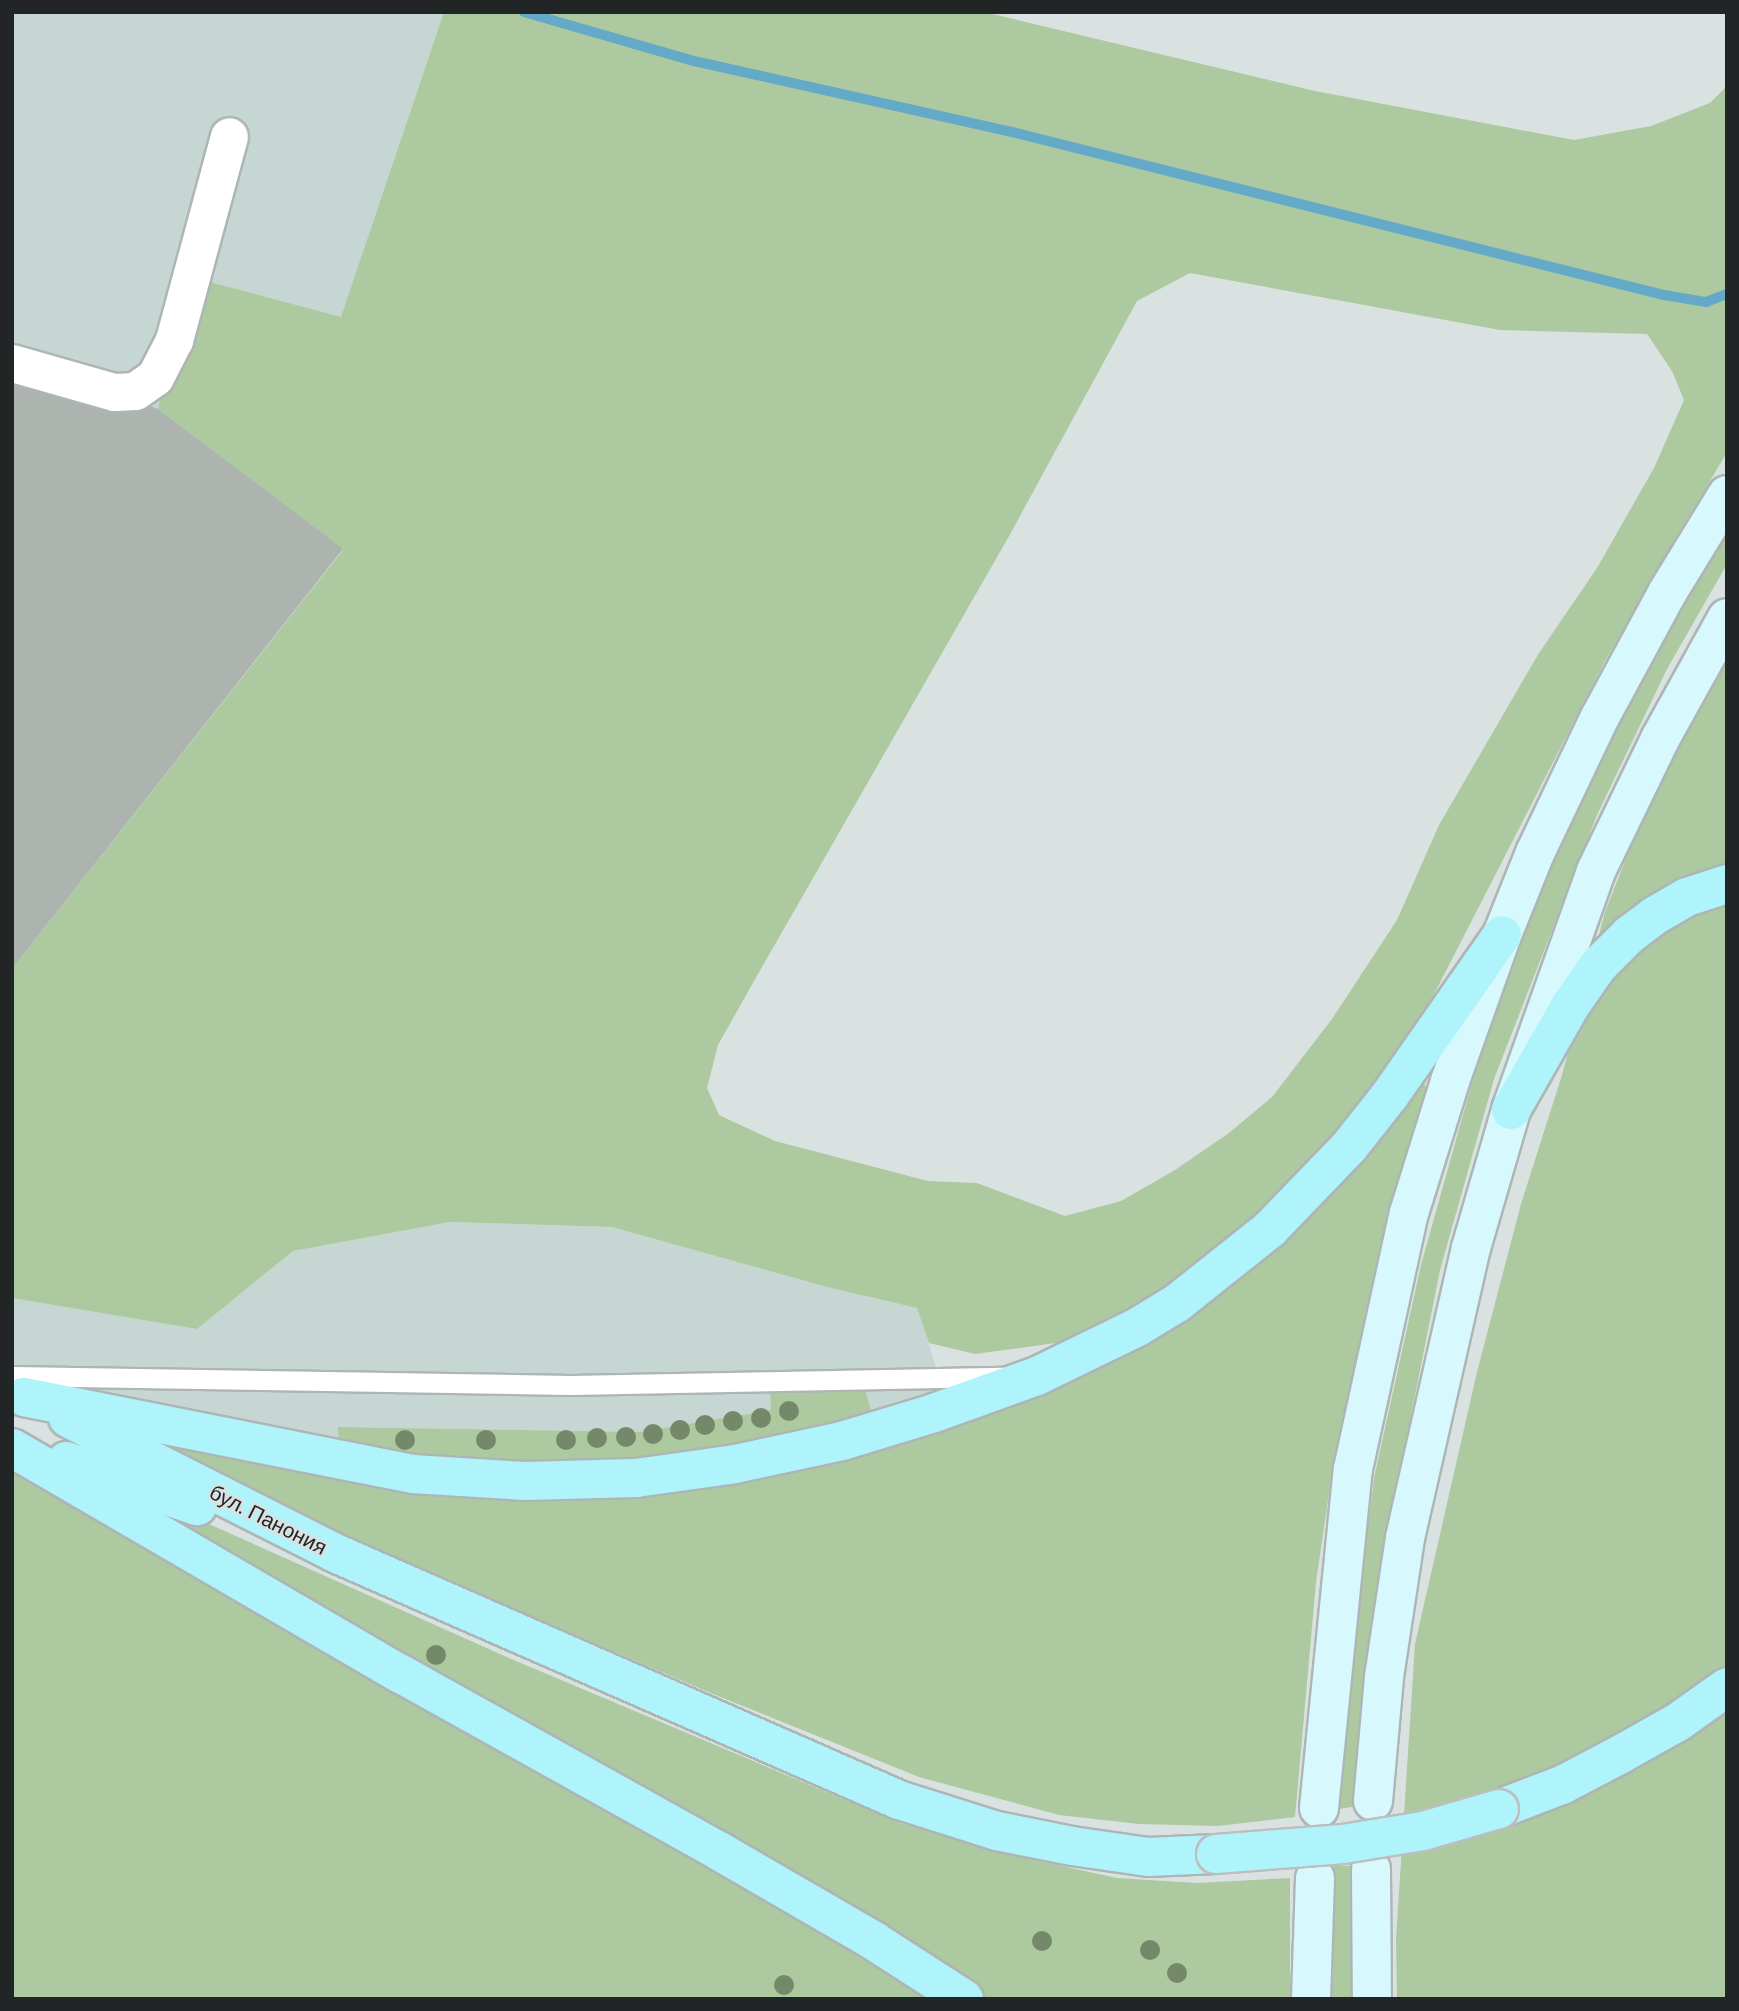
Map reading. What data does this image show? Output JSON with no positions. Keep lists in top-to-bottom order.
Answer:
{
  "streets": {
    "main road": ["бул. Панония"]
  }
}
